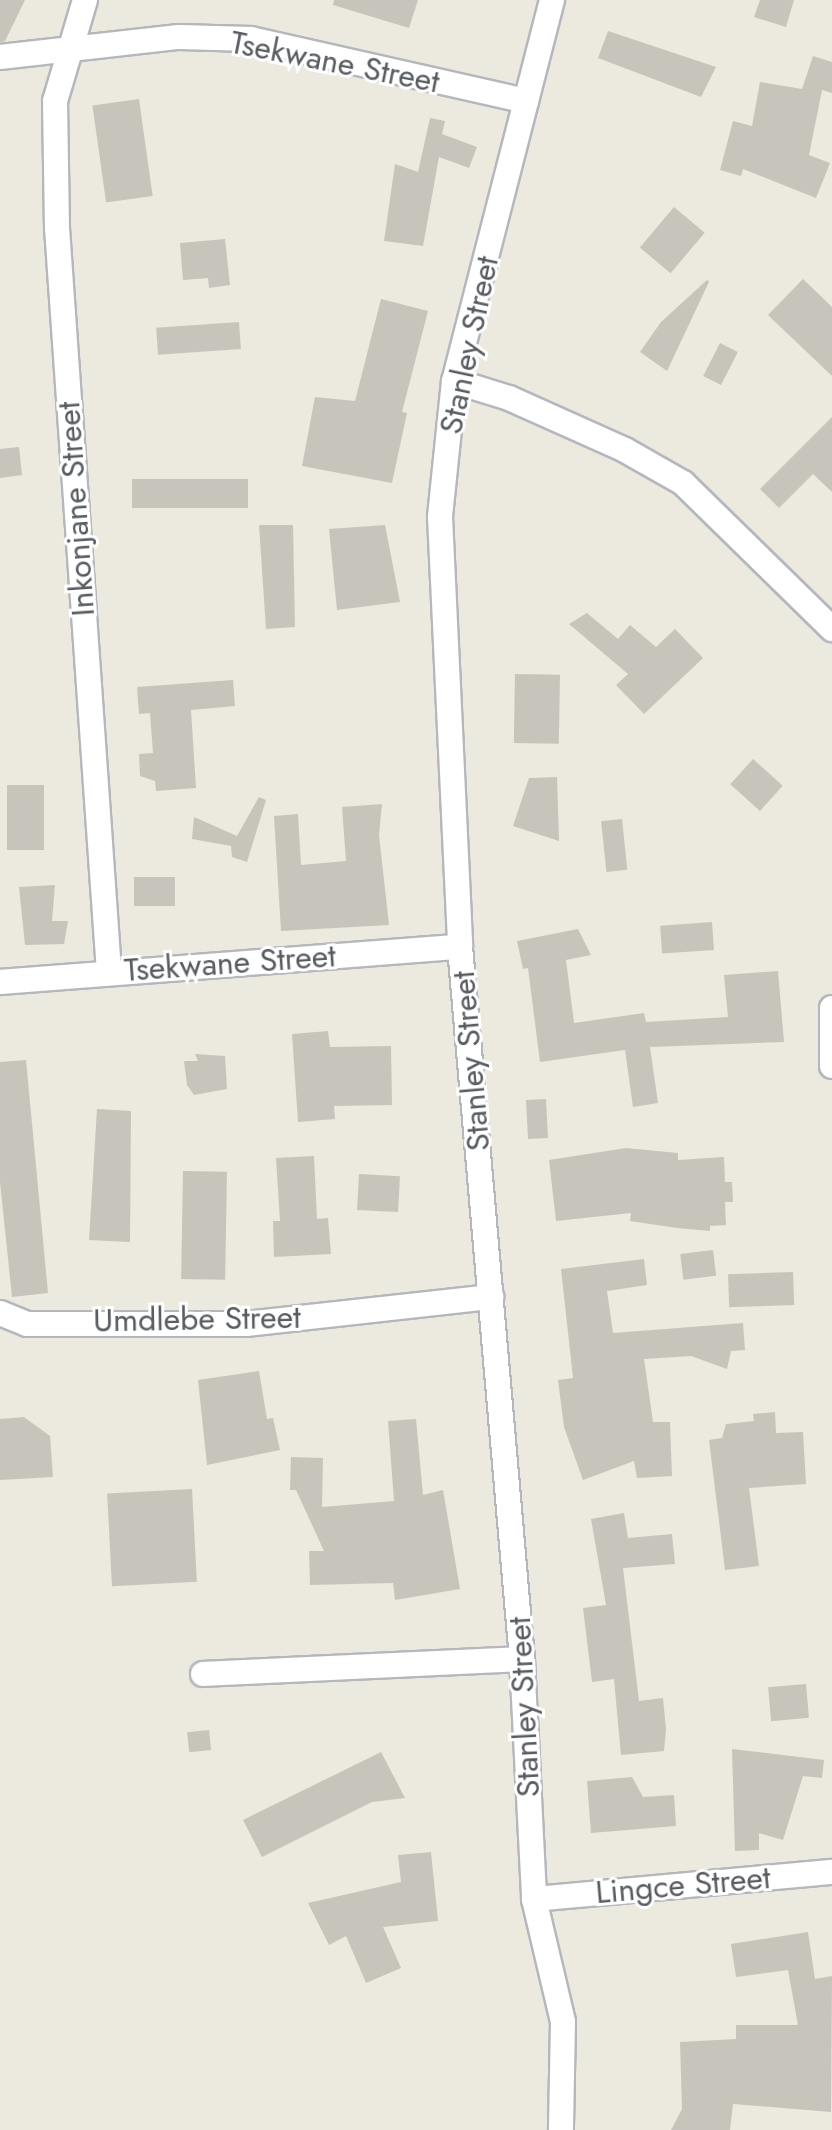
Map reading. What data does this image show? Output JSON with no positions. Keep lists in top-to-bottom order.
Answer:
{
  "streets": {
    "street": [
      "Tsekwane Street",
      "Stanley Street",
      "Inkonjane Street",
      "Umdlebe Street",
      "Lingce Street"
    ]
  },
  "crossings": [
    ["Tsekwane Street", "Stanley Street"],
    ["Tsekwane Street", "Inkonjane Street"],
    ["Stanley Street", "Umdlebe Street"],
    ["Stanley Street", "Lingce Street"]
  ]
}
